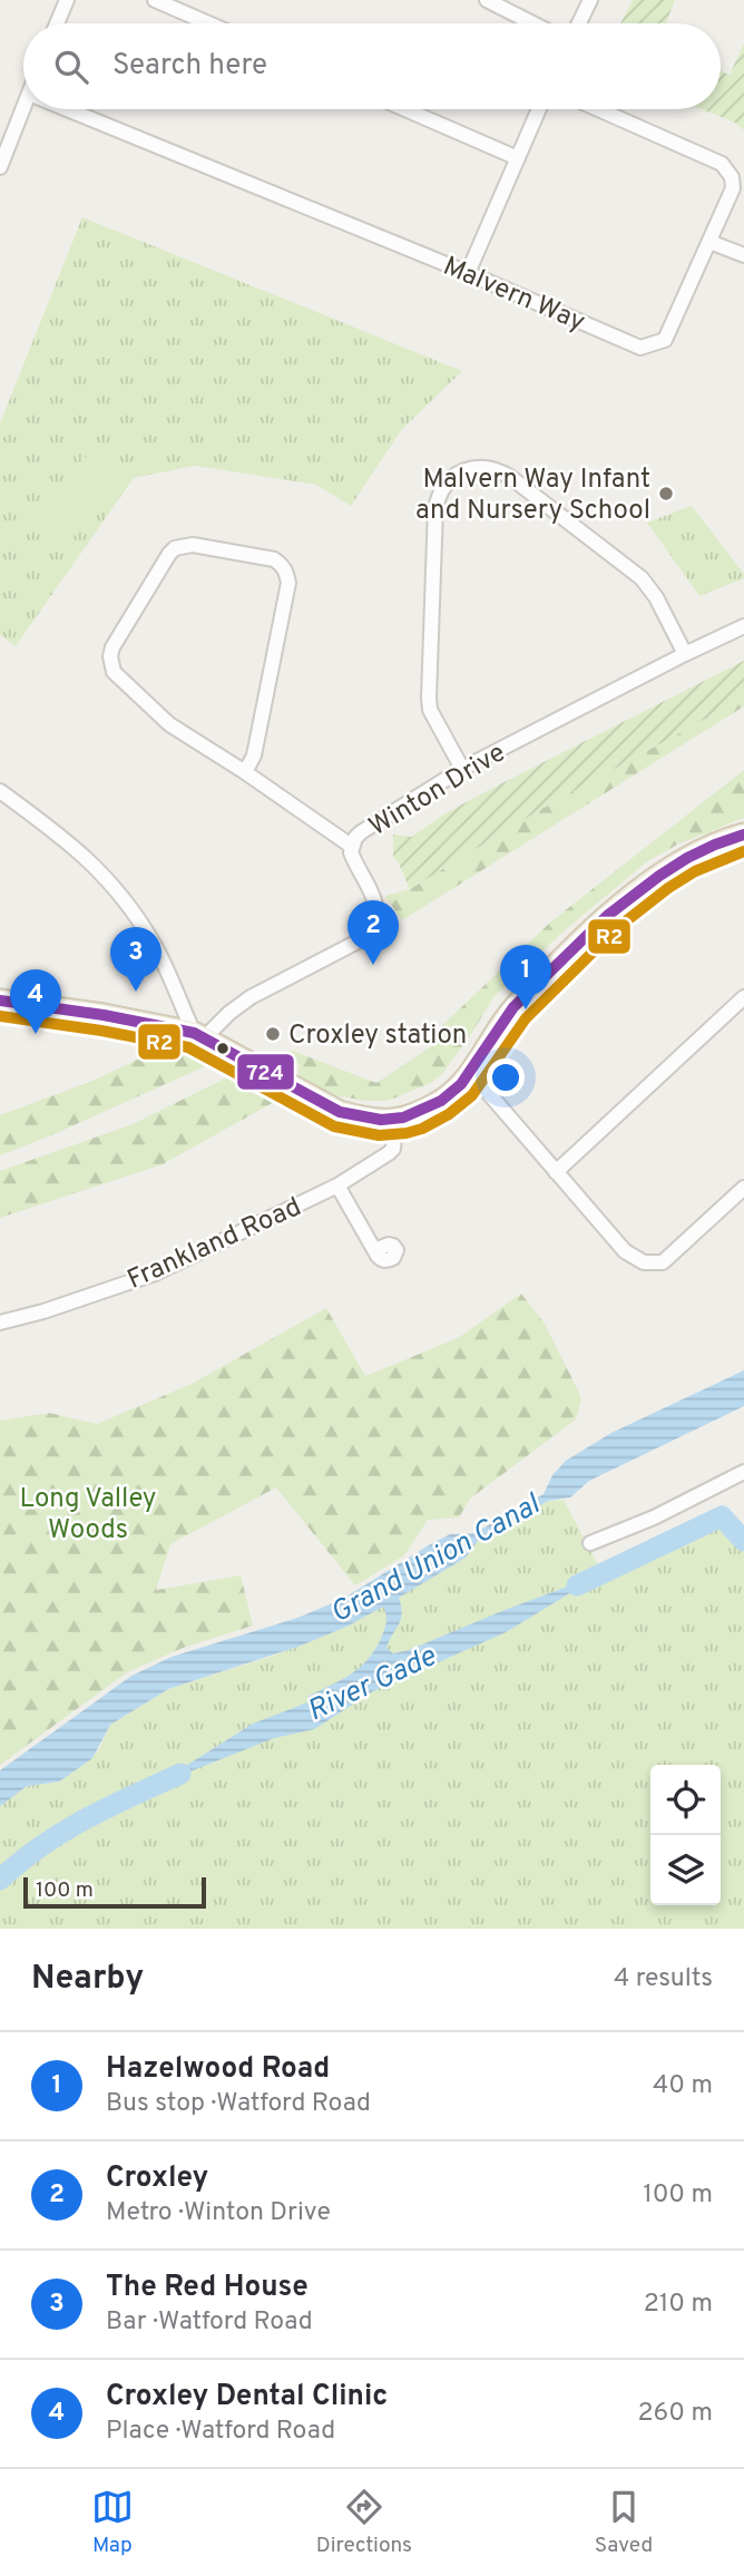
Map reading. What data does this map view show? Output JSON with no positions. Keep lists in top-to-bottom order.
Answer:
{
  "streets": {
    "street": ["Malvern Way", "Winton Drive", "Frankland Road"]
  },
  "water": ["Grand Union Canal", "River Gade"],
  "parks": ["Long Valley Woods"],
  "places": ["Malvern Way Infant and Nursery School", "Croxley station"],
  "lines": ["transit line 724", "transit line R2"],
  "scale_bar": "100 m",
  "page": {
    "search": "Search here",
    "pins": [
      "2",
      "3",
      "1",
      "4"
    ],
    "scale": "100 m",
    "heading": ["Nearby", "4 results"],
    "list": [
      {
        "mark": "1",
        "name": "Hazelwood Road",
        "note": "Bus stop · Watford Road",
        "value": "40 m"
      },
      {
        "mark": "2",
        "name": "Croxley",
        "note": "Metro · Winton Drive",
        "value": "100 m"
      },
      {
        "mark": "3",
        "name": "The Red House",
        "note": "Bar · Watford Road",
        "value": "210 m"
      },
      {
        "mark": "4",
        "name": "Croxley Dental Clinic",
        "note": "Place · Watford Road",
        "value": "260 m"
      }
    ],
    "nav": ["Map", "Directions", "Saved"]
  }
}
